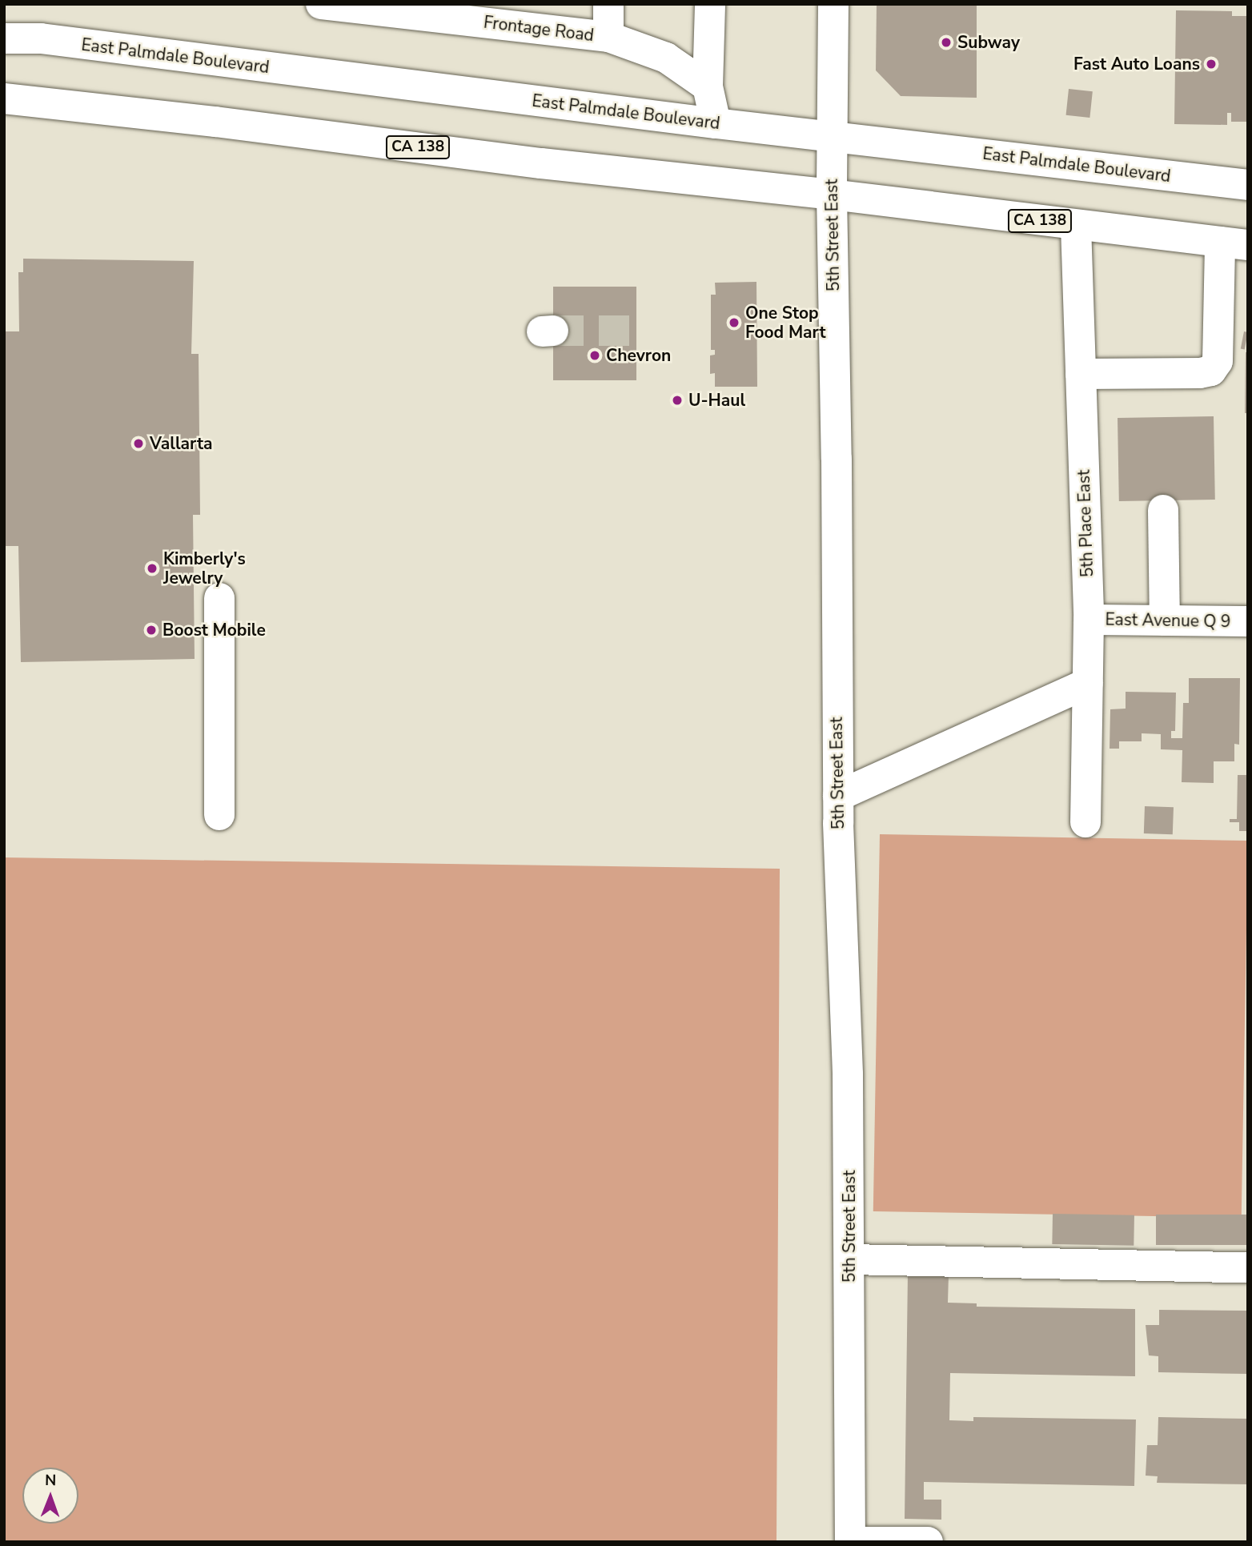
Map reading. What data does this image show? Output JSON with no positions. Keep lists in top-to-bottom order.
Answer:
{
  "streets": {
    "main road": [
      "Frontage Road",
      "East Palmdale Boulevard",
      "CA 138",
      "5th Street East",
      "5th Place East",
      "East Avenue Q 9"
    ]
  },
  "crossings": [
    ["East Palmdale Boulevard", "5th Street East"],
    ["CA 138", "5th Street East"],
    ["CA 138", "5th Place East"],
    ["5th Place East", "East Avenue Q 9"]
  ],
  "places": [
    "Subway",
    "Fast Auto Loans",
    "One Stop Food Mart",
    "Chevron",
    "U-Haul",
    "Vallarta",
    "Kimberly's Jewelry",
    "Boost Mobile"
  ],
  "north": "top"
}
